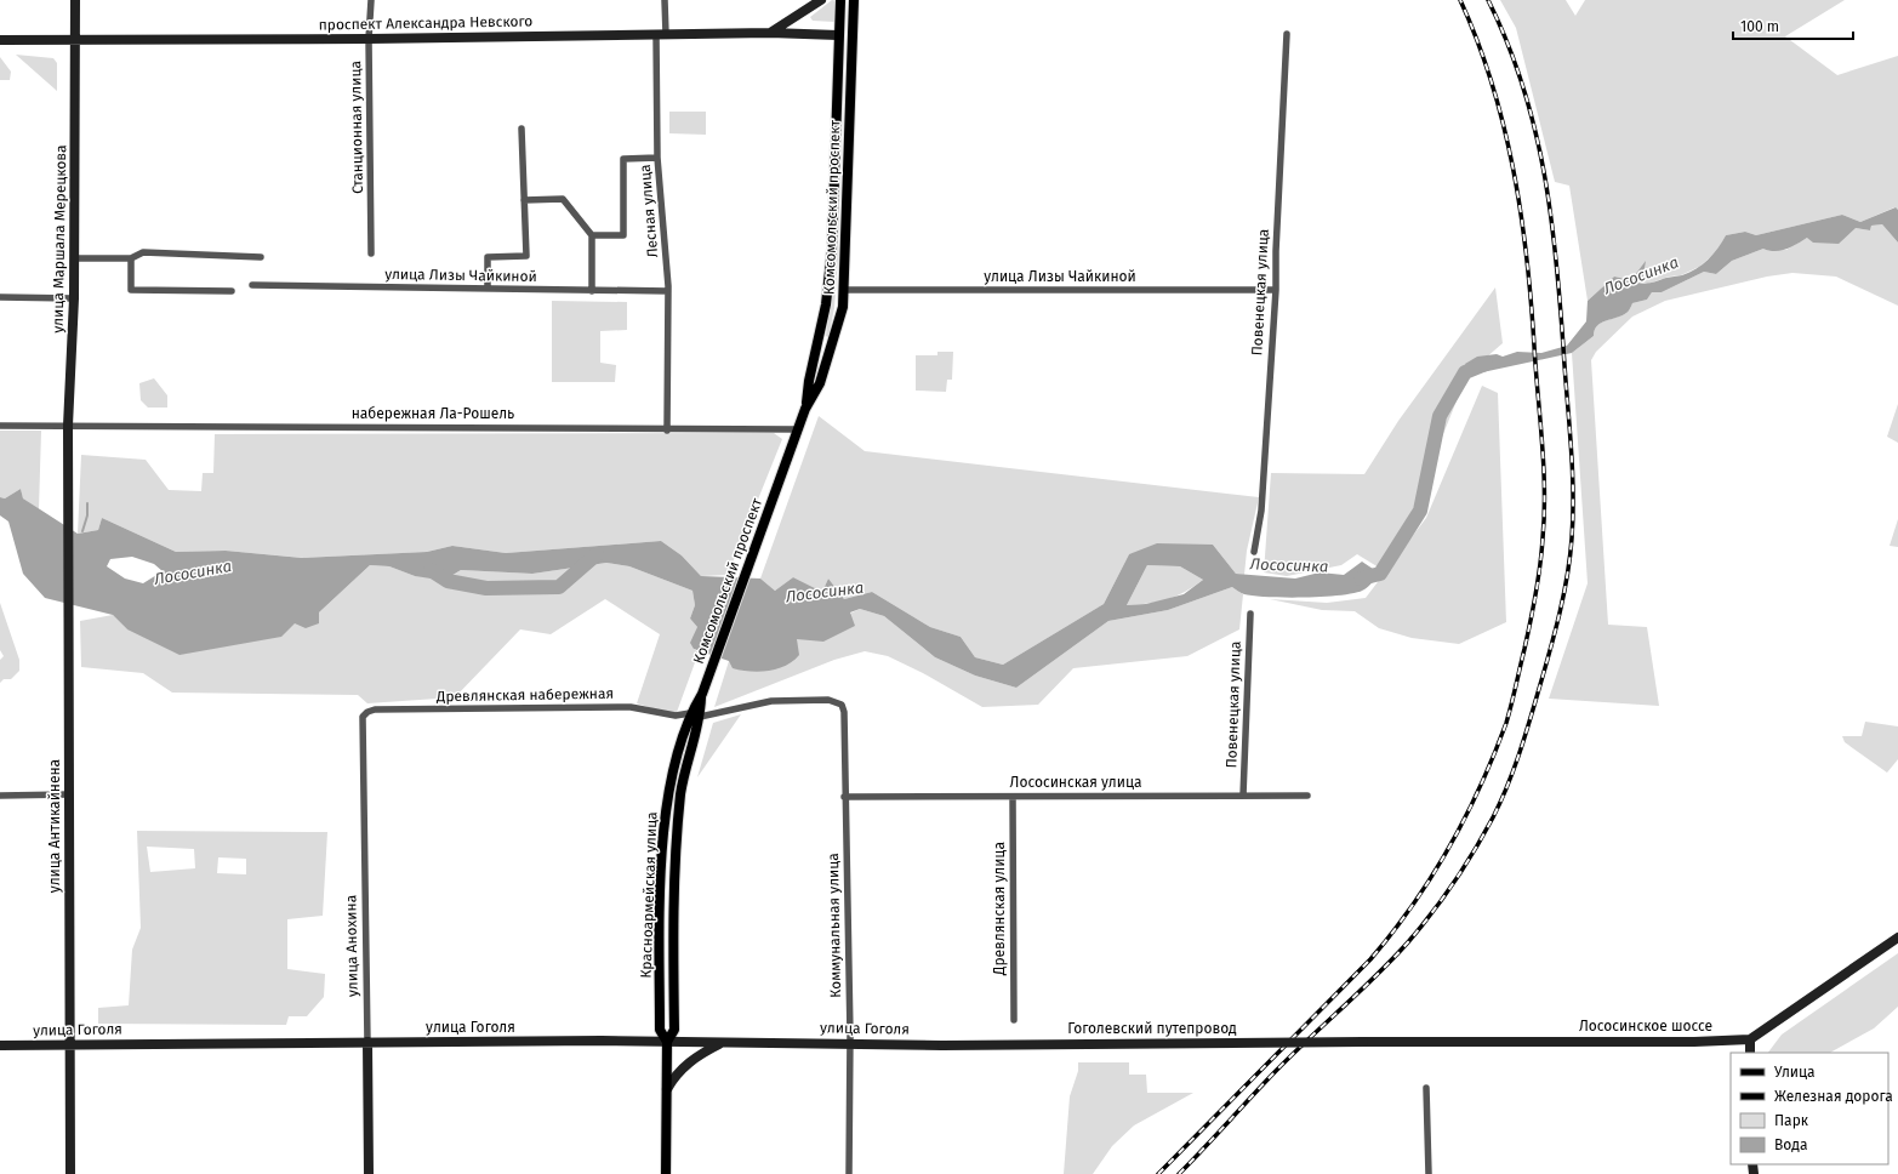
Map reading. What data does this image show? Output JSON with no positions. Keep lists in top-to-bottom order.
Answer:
{
  "streets": {
    "main road": [
      "проспект Александра Невского",
      "Комсомольский проспект",
      "улица Маршала Мерецкова",
      "улица Антикайнена",
      "Красноармейская улица",
      "улица Анохина",
      "Лососинское шоссе",
      "улица Гоголя",
      "Гоголевский путепровод"
    ],
    "street": [
      "Станционная улица",
      "Лесная улица",
      "улица Лизы Чайкиной",
      "Повенецкая улица",
      "набережная Ла-Рошель",
      "Древлянская набережная",
      "Лососинская улица",
      "Древлянская улица",
      "Коммунальная улица"
    ]
  },
  "crossings": [
    ["проспект Александра Невского", "Станционная улица"],
    ["проспект Александра Невского", "Комсомольский проспект"],
    ["проспект Александра Невского", "Лесная улица"],
    ["проспект Александра Невского", "улица Маршала Мерецкова"],
    ["Комсомольский проспект", "улица Лизы Чайкиной"],
    ["Комсомольский проспект", "набережная Ла-Рошель"],
    ["Комсомольский проспект", "Красноармейская улица"],
    ["Лесная улица", "улица Лизы Чайкиной"],
    ["Лесная улица", "набережная Ла-Рошель"],
    ["улица Маршала Мерецкова", "набережная Ла-Рошель"],
    ["улица Маршала Мерецкова", "улица Антикайнена"],
    ["улица Лизы Чайкиной", "Повенецкая улица"],
    ["Повенецкая улица", "Лососинская улица"],
    ["Древлянская набережная", "Красноармейская улица"],
    ["Древлянская набережная", "улица Анохина"],
    ["Лососинская улица", "Древлянская улица"],
    ["Лососинская улица", "Коммунальная улица"],
    ["улица Антикайнена", "улица Гоголя"],
    ["Красноармейская улица", "Коммунальная улица"],
    ["Красноармейская улица", "улица Гоголя"],
    ["Коммунальная улица", "улица Гоголя"],
    ["улица Анохина", "улица Гоголя"],
    ["Лососинское шоссе", "Гоголевский путепровод"],
    ["улица Гоголя", "Гоголевский путепровод"]
  ],
  "water": ["Лососинка"],
  "legend": [
    "Улица",
    "Железная дорога",
    "Парк",
    "Вода"
  ],
  "scale_bar": "100 m"
}
